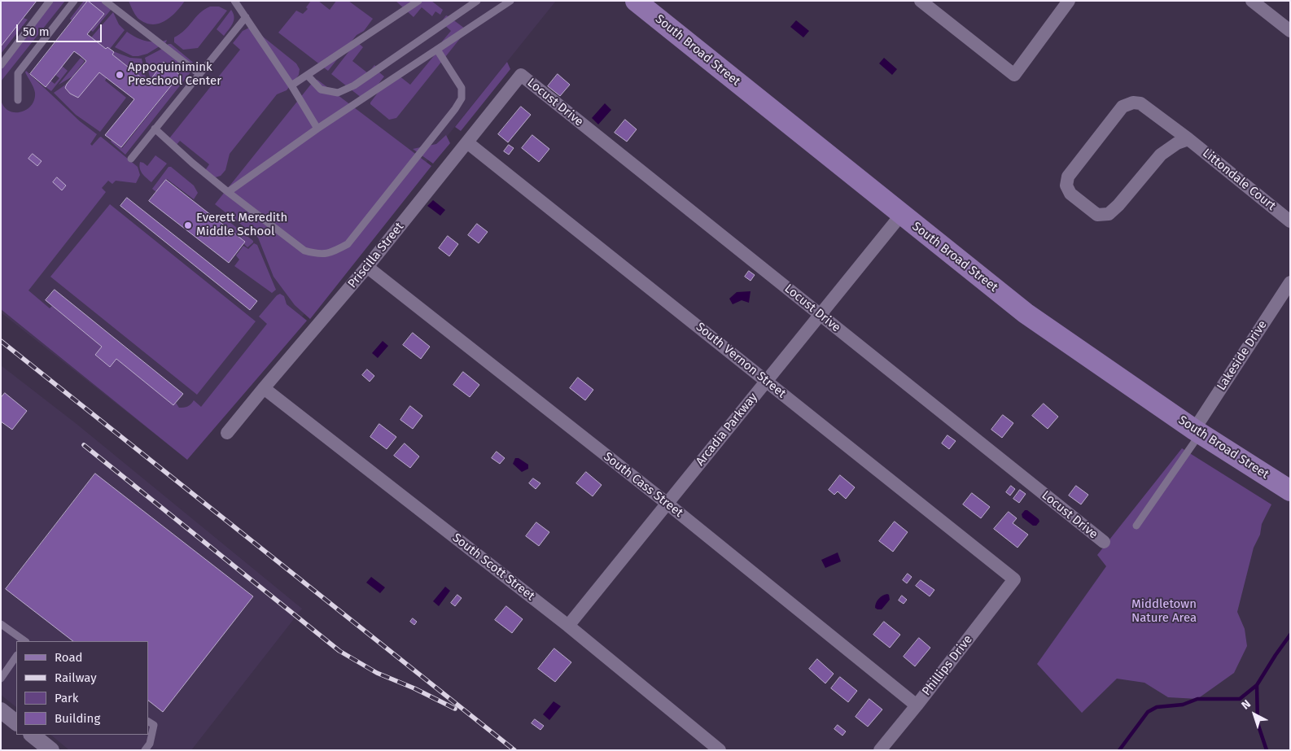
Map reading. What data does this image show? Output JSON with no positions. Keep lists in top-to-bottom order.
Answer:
{
  "streets": {
    "main road": ["South Broad Street"],
    "street": [
      "Locust Drive",
      "Littondale Court",
      "Priscilla Street",
      "Lakeside Drive",
      "South Vernon Street",
      "Arcadia Parkway",
      "South Cass Street",
      "South Scott Street",
      "Phillips Drive"
    ]
  },
  "crossings": [
    ["South Broad Street", "Lakeside Drive"],
    ["South Broad Street", "Arcadia Parkway"],
    ["Locust Drive", "Priscilla Street"],
    ["Locust Drive", "Arcadia Parkway"],
    ["Priscilla Street", "South Vernon Street"],
    ["Priscilla Street", "South Cass Street"],
    ["Priscilla Street", "South Scott Street"],
    ["South Vernon Street", "Arcadia Parkway"],
    ["South Vernon Street", "Phillips Drive"],
    ["Arcadia Parkway", "South Cass Street"],
    ["Arcadia Parkway", "South Scott Street"],
    ["South Cass Street", "Phillips Drive"]
  ],
  "parks": ["Middletown Nature Area"],
  "places": ["Appoquinimink Preschool Center", "Everett Meredith Middle School"],
  "legend": [
    "Road",
    "Railway",
    "Park",
    "Building"
  ],
  "scale_bar": "50 m",
  "north": "top left"
}
